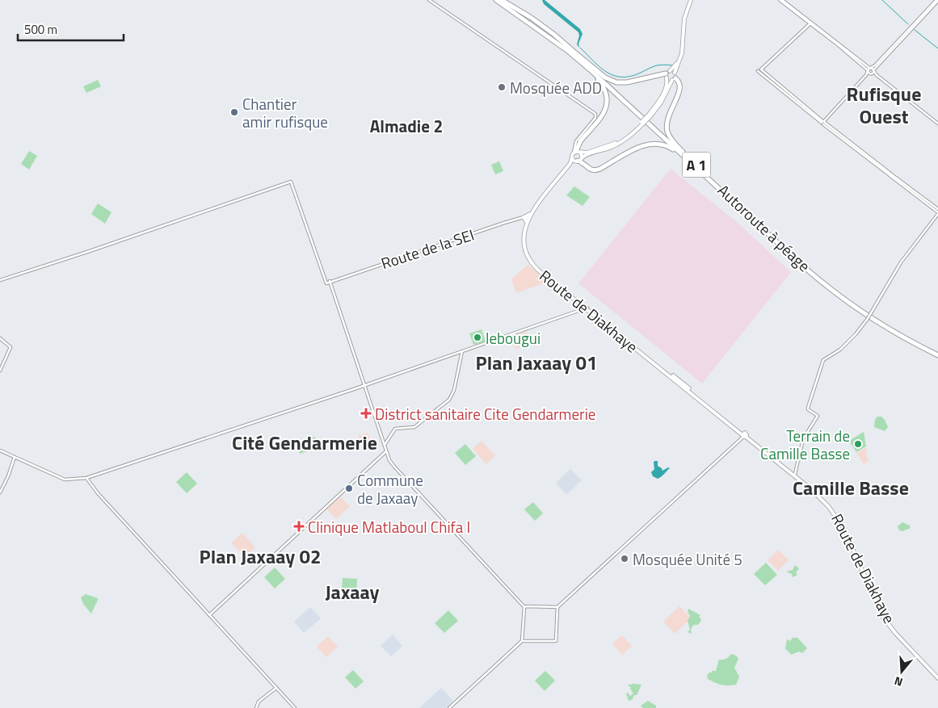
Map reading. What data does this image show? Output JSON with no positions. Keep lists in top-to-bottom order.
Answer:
{
  "streets": {
    "highway": ["A 1", "Autoroute à péage"],
    "main road": ["Route de Diakhaye"],
    "street": ["Route de la SEI"]
  },
  "crossings": [
    ["A 1", "Autoroute à péage"]
  ],
  "districts": [
    "Rufisque Ouest",
    "Almadie 2",
    "Plan Jaxaay 01",
    "Cité Gendarmerie",
    "Camille Basse",
    "Plan Jaxaay 02",
    "Jaxaay"
  ],
  "places": {
    "other": [
      "Mosquée ADD",
      "Chantier amir rufisque",
      "lebougui",
      "Terrain de Camille Basse",
      "Commune de Jaxaay",
      "Mosquée Unité 5"
    ],
    "health": ["District sanitaire Cite Gendarmerie", "Clinique Matlaboul Chifa I"]
  },
  "scale_bar": "500 m",
  "north": "bottom"
}
